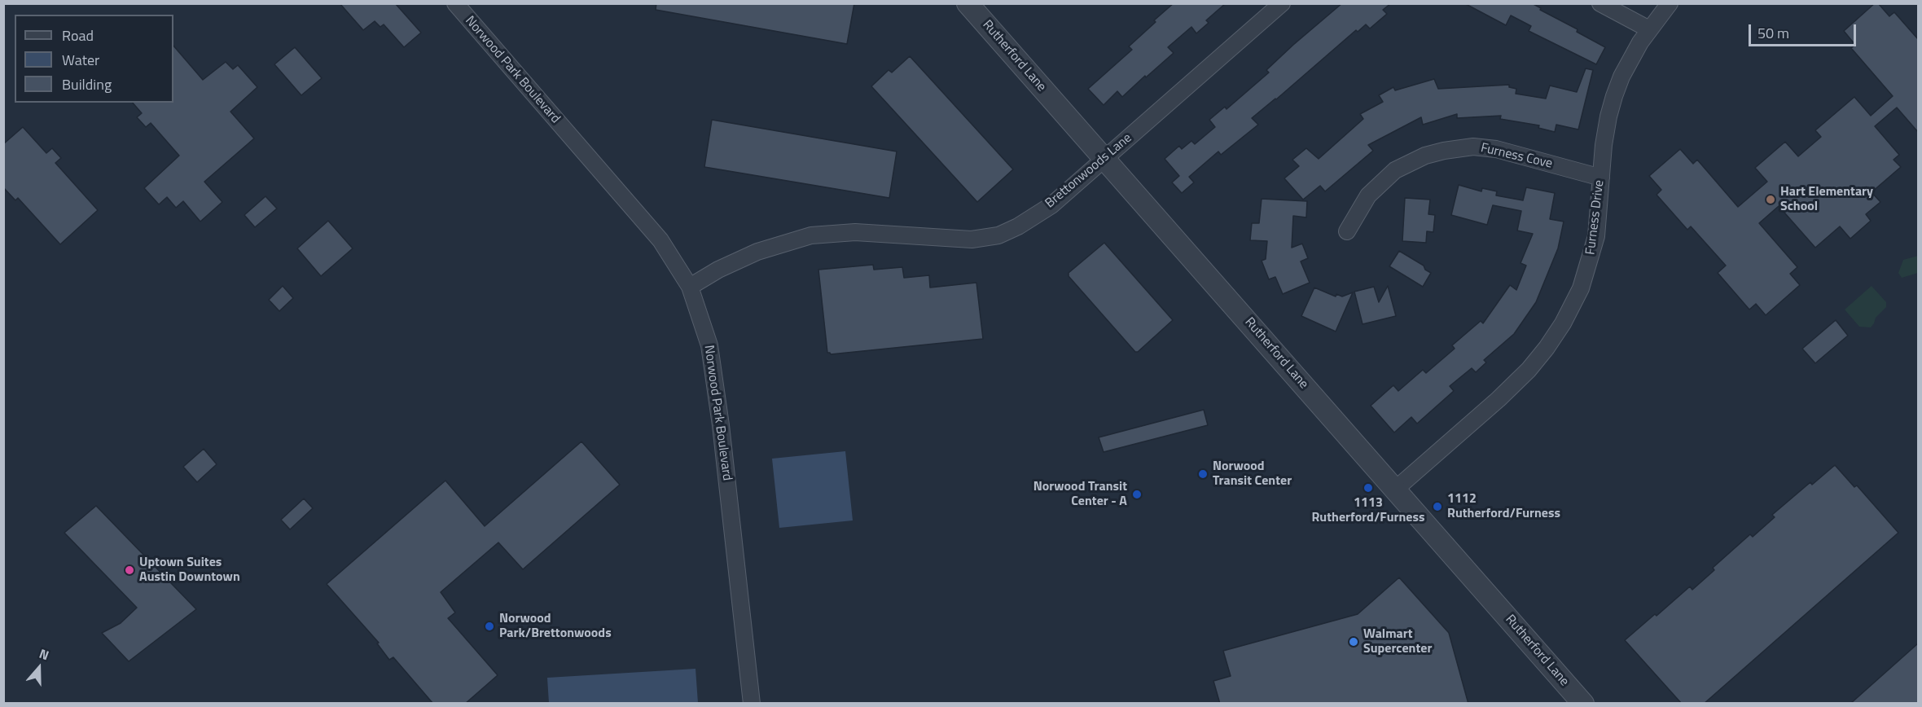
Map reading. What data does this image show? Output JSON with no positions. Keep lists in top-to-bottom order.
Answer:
{
  "streets": {
    "street": [
      "Rutherford Lane",
      "Norwood Park Boulevard",
      "Furness Cove",
      "Brettonwoods Lane",
      "Furness Drive"
    ]
  },
  "crossings": [
    ["Rutherford Lane", "Brettonwoods Lane"],
    ["Rutherford Lane", "Furness Drive"],
    ["Norwood Park Boulevard", "Brettonwoods Lane"],
    ["Furness Cove", "Furness Drive"]
  ],
  "places": [
    "Hart Elementary School",
    "Norwood Transit Center",
    "1113 Rutherford/Furness",
    "Norwood Transit Center - A",
    "1112 Rutherford/Furness",
    "Uptown Suites Austin Downtown",
    "Norwood Park/Brettonwoods",
    "Walmart Supercenter"
  ],
  "legend": ["Road", "Water", "Building"],
  "scale_bar": "50 m",
  "north": "top"
}
